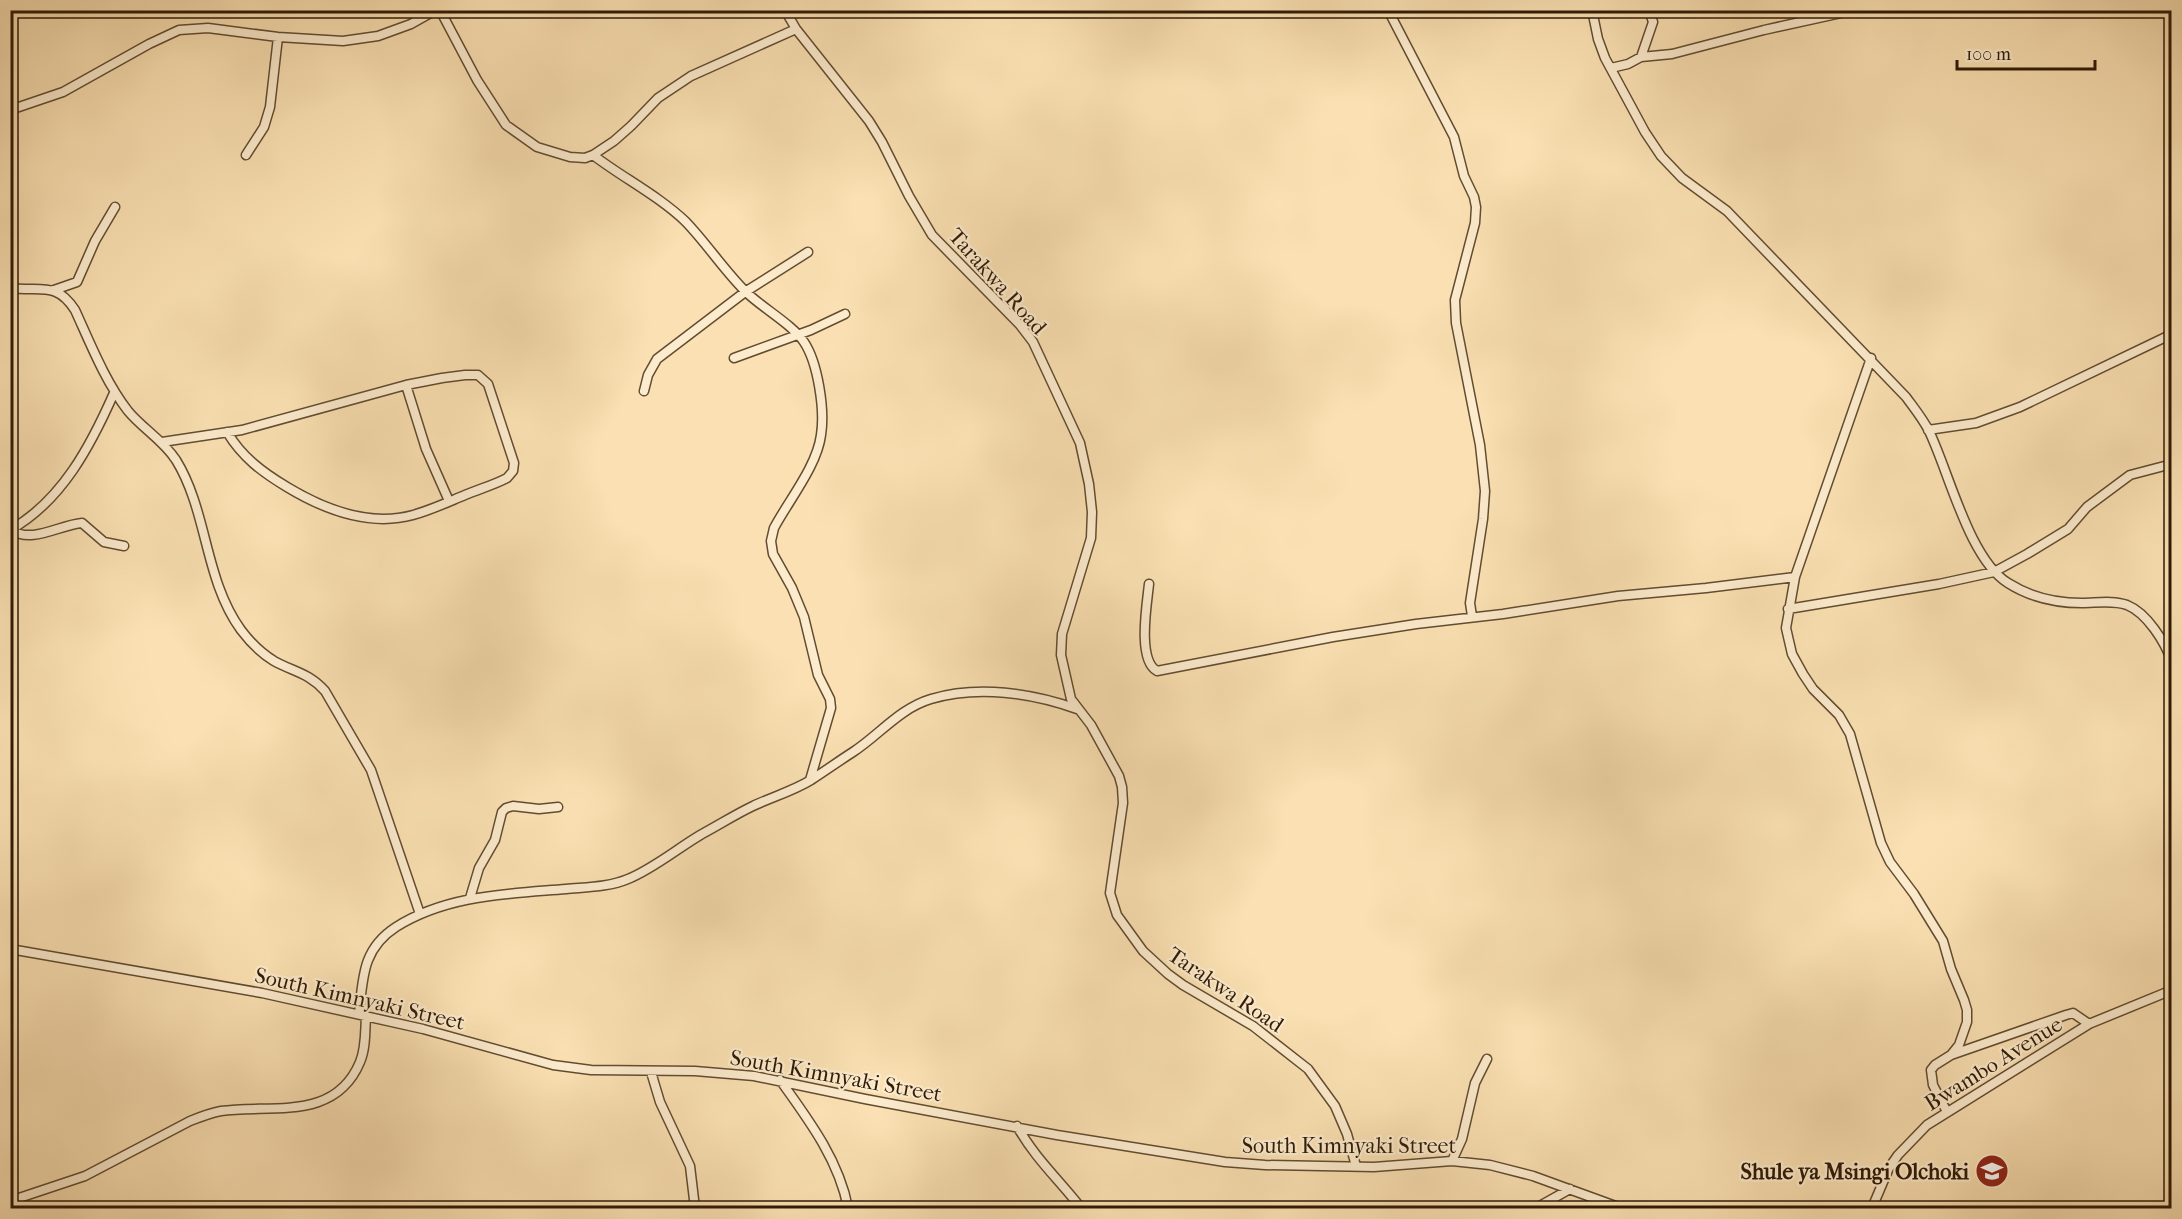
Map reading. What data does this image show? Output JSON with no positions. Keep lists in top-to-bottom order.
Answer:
{
  "streets": {
    "street": ["Tarakwa Road", "South Kimnyaki Street", "Bwambo Avenue"]
  },
  "crossings": [
    ["Tarakwa Road", "South Kimnyaki Street"]
  ],
  "places": {
    "school or university": ["Shule ya Msingi Olchoki"]
  },
  "scale_bar": "100 m"
}
